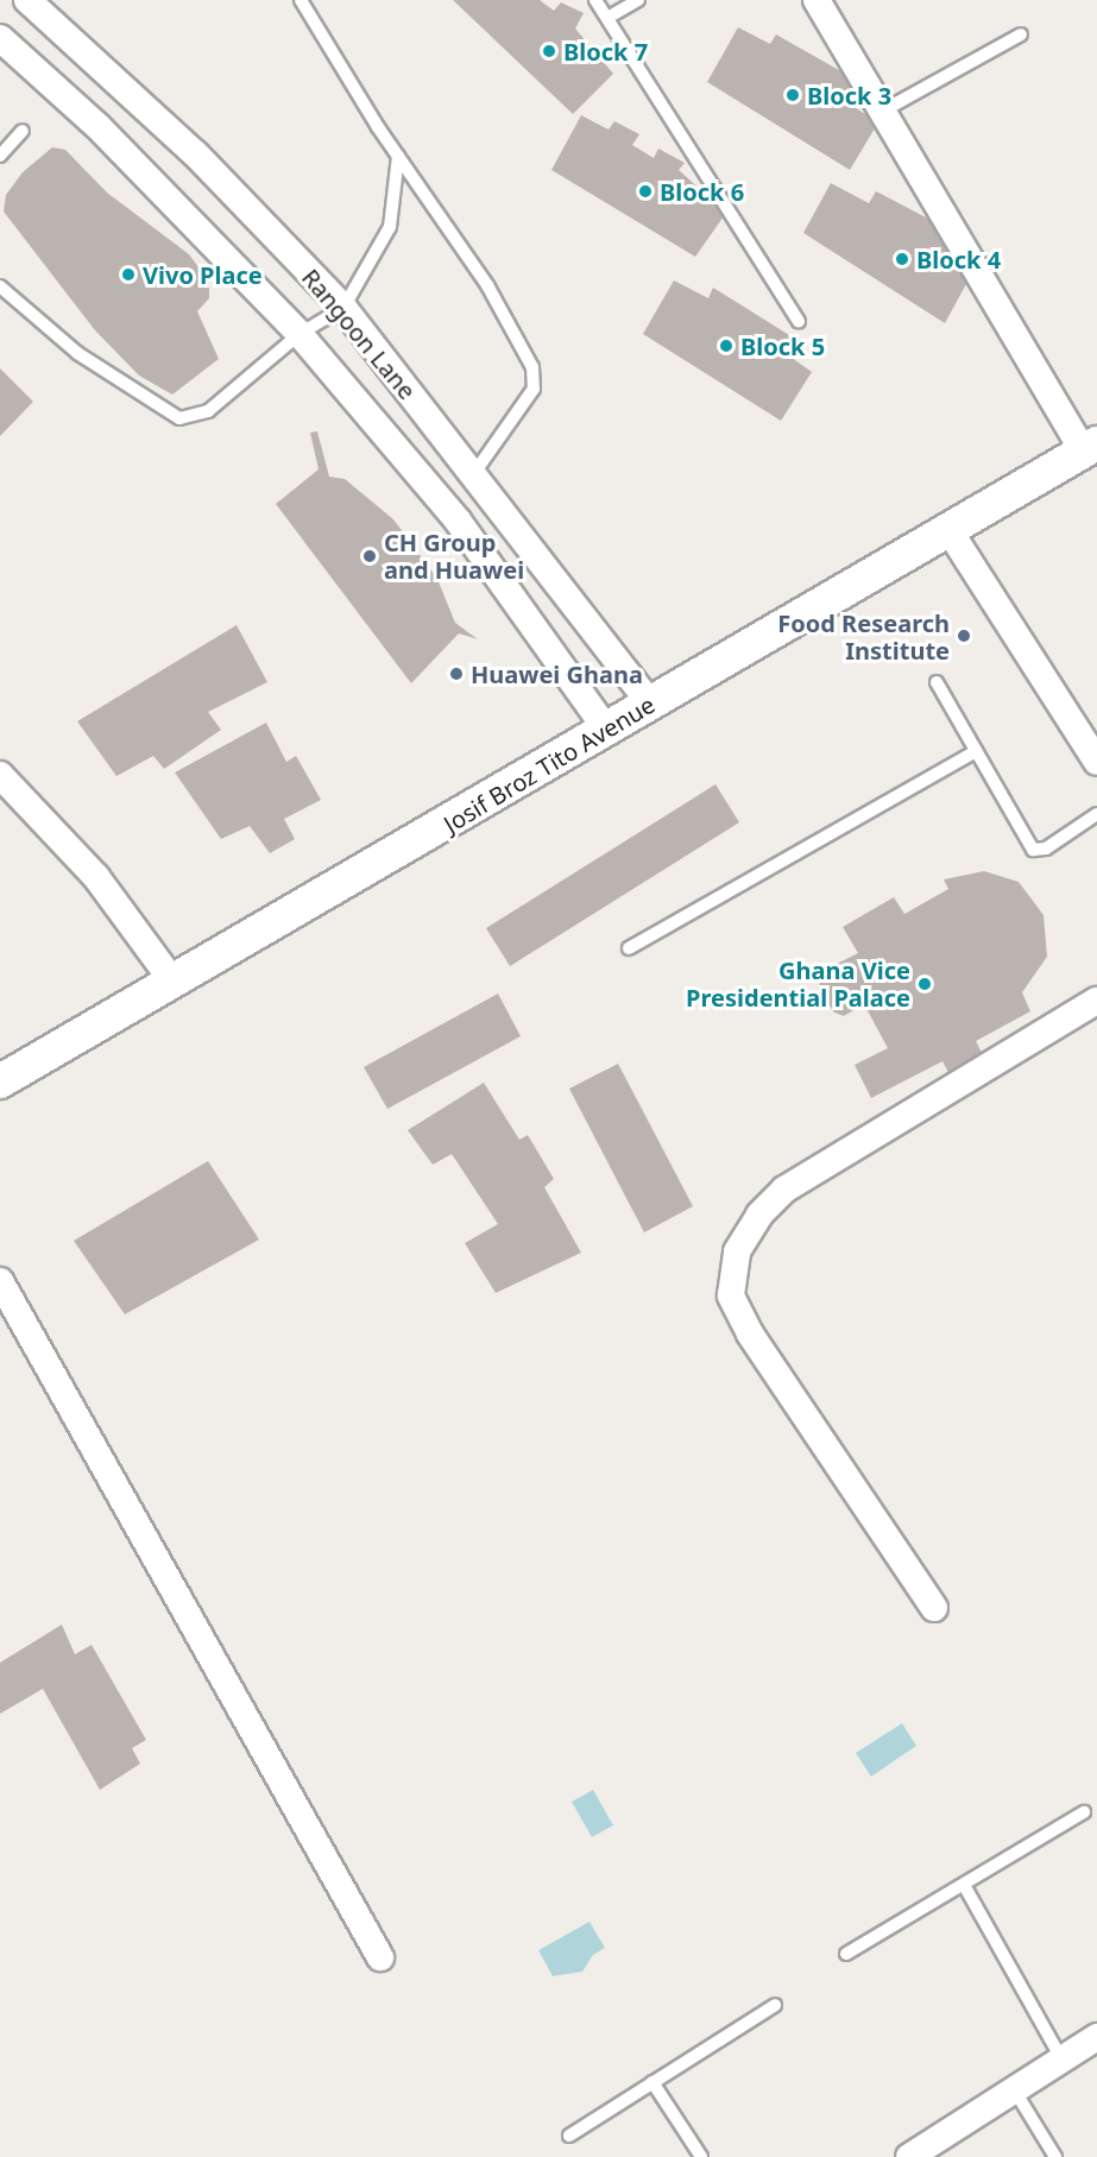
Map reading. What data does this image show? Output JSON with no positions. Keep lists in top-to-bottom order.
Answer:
{
  "streets": {
    "street": ["Rangoon Lane", "Josif Broz Tito Avenue"]
  },
  "crossings": [
    ["Rangoon Lane", "Josif Broz Tito Avenue"]
  ],
  "places": [
    "Block 7",
    "Block 3",
    "Block 6",
    "Block 4",
    "Vivo Place",
    "Block 5",
    "CH Group and Huawei",
    "Food Research Institute",
    "Huawei Ghana",
    "Ghana Vice Presidential Palace"
  ]
}
